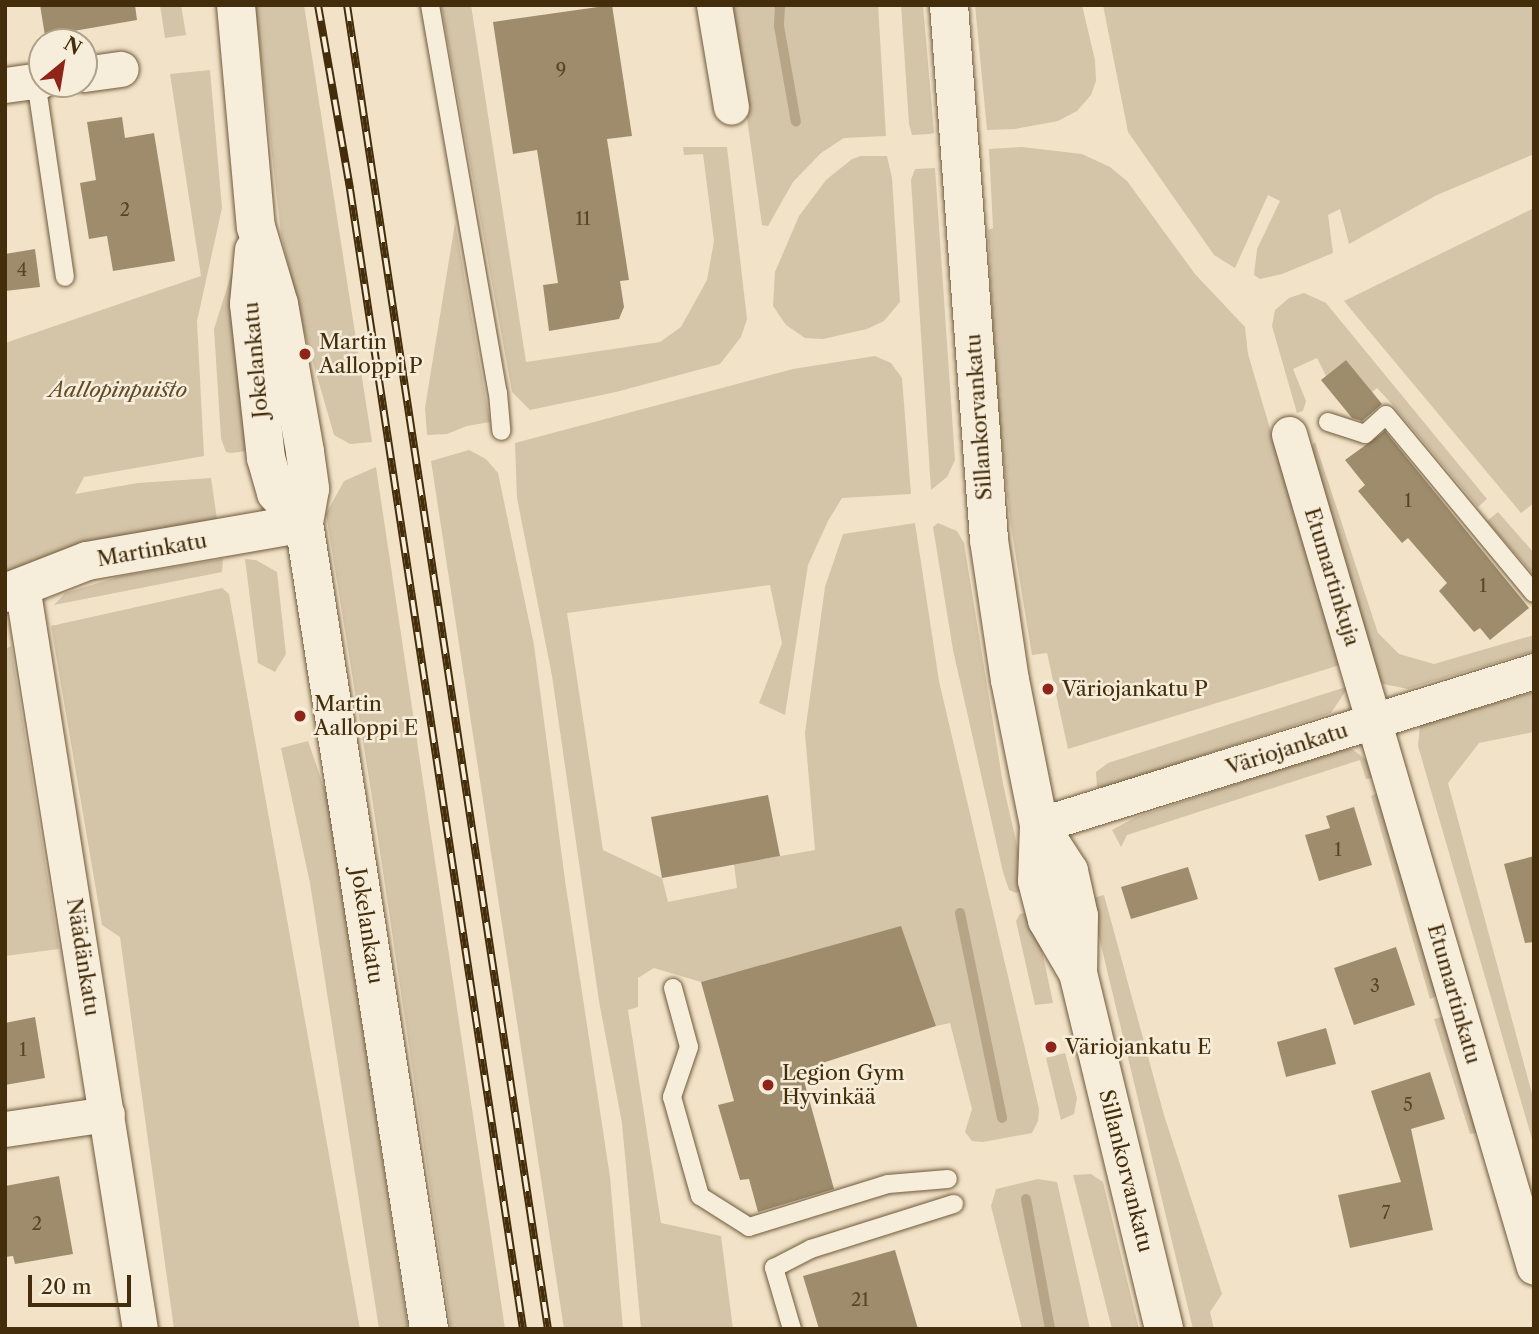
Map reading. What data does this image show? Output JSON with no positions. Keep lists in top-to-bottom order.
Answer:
{
  "streets": {
    "street": [
      "Jokelankatu",
      "Sillankorvankatu",
      "Martinkatu",
      "Etumartinkuja",
      "Väriojankatu",
      "Näädänkatu",
      "Etumartinkatu"
    ]
  },
  "crossings": [
    ["Jokelankatu", "Martinkatu"],
    ["Sillankorvankatu", "Väriojankatu"],
    ["Martinkatu", "Näädänkatu"],
    ["Etumartinkuja", "Väriojankatu"],
    ["Etumartinkuja", "Etumartinkatu"],
    ["Väriojankatu", "Etumartinkatu"]
  ],
  "parks": ["Aallopinpuisto"],
  "places": [
    "Martin Aalloppi P",
    "Väriojankatu P",
    "Martin Aalloppi E",
    "Väriojankatu E",
    "Legion Gym Hyvinkää"
  ],
  "house_numbers": [
    "9",
    "2",
    "11",
    "4",
    "1",
    "1",
    "1",
    "3",
    "1",
    "5",
    "7",
    "2",
    "21"
  ],
  "scale_bar": "20 m",
  "north": "top right"
}
